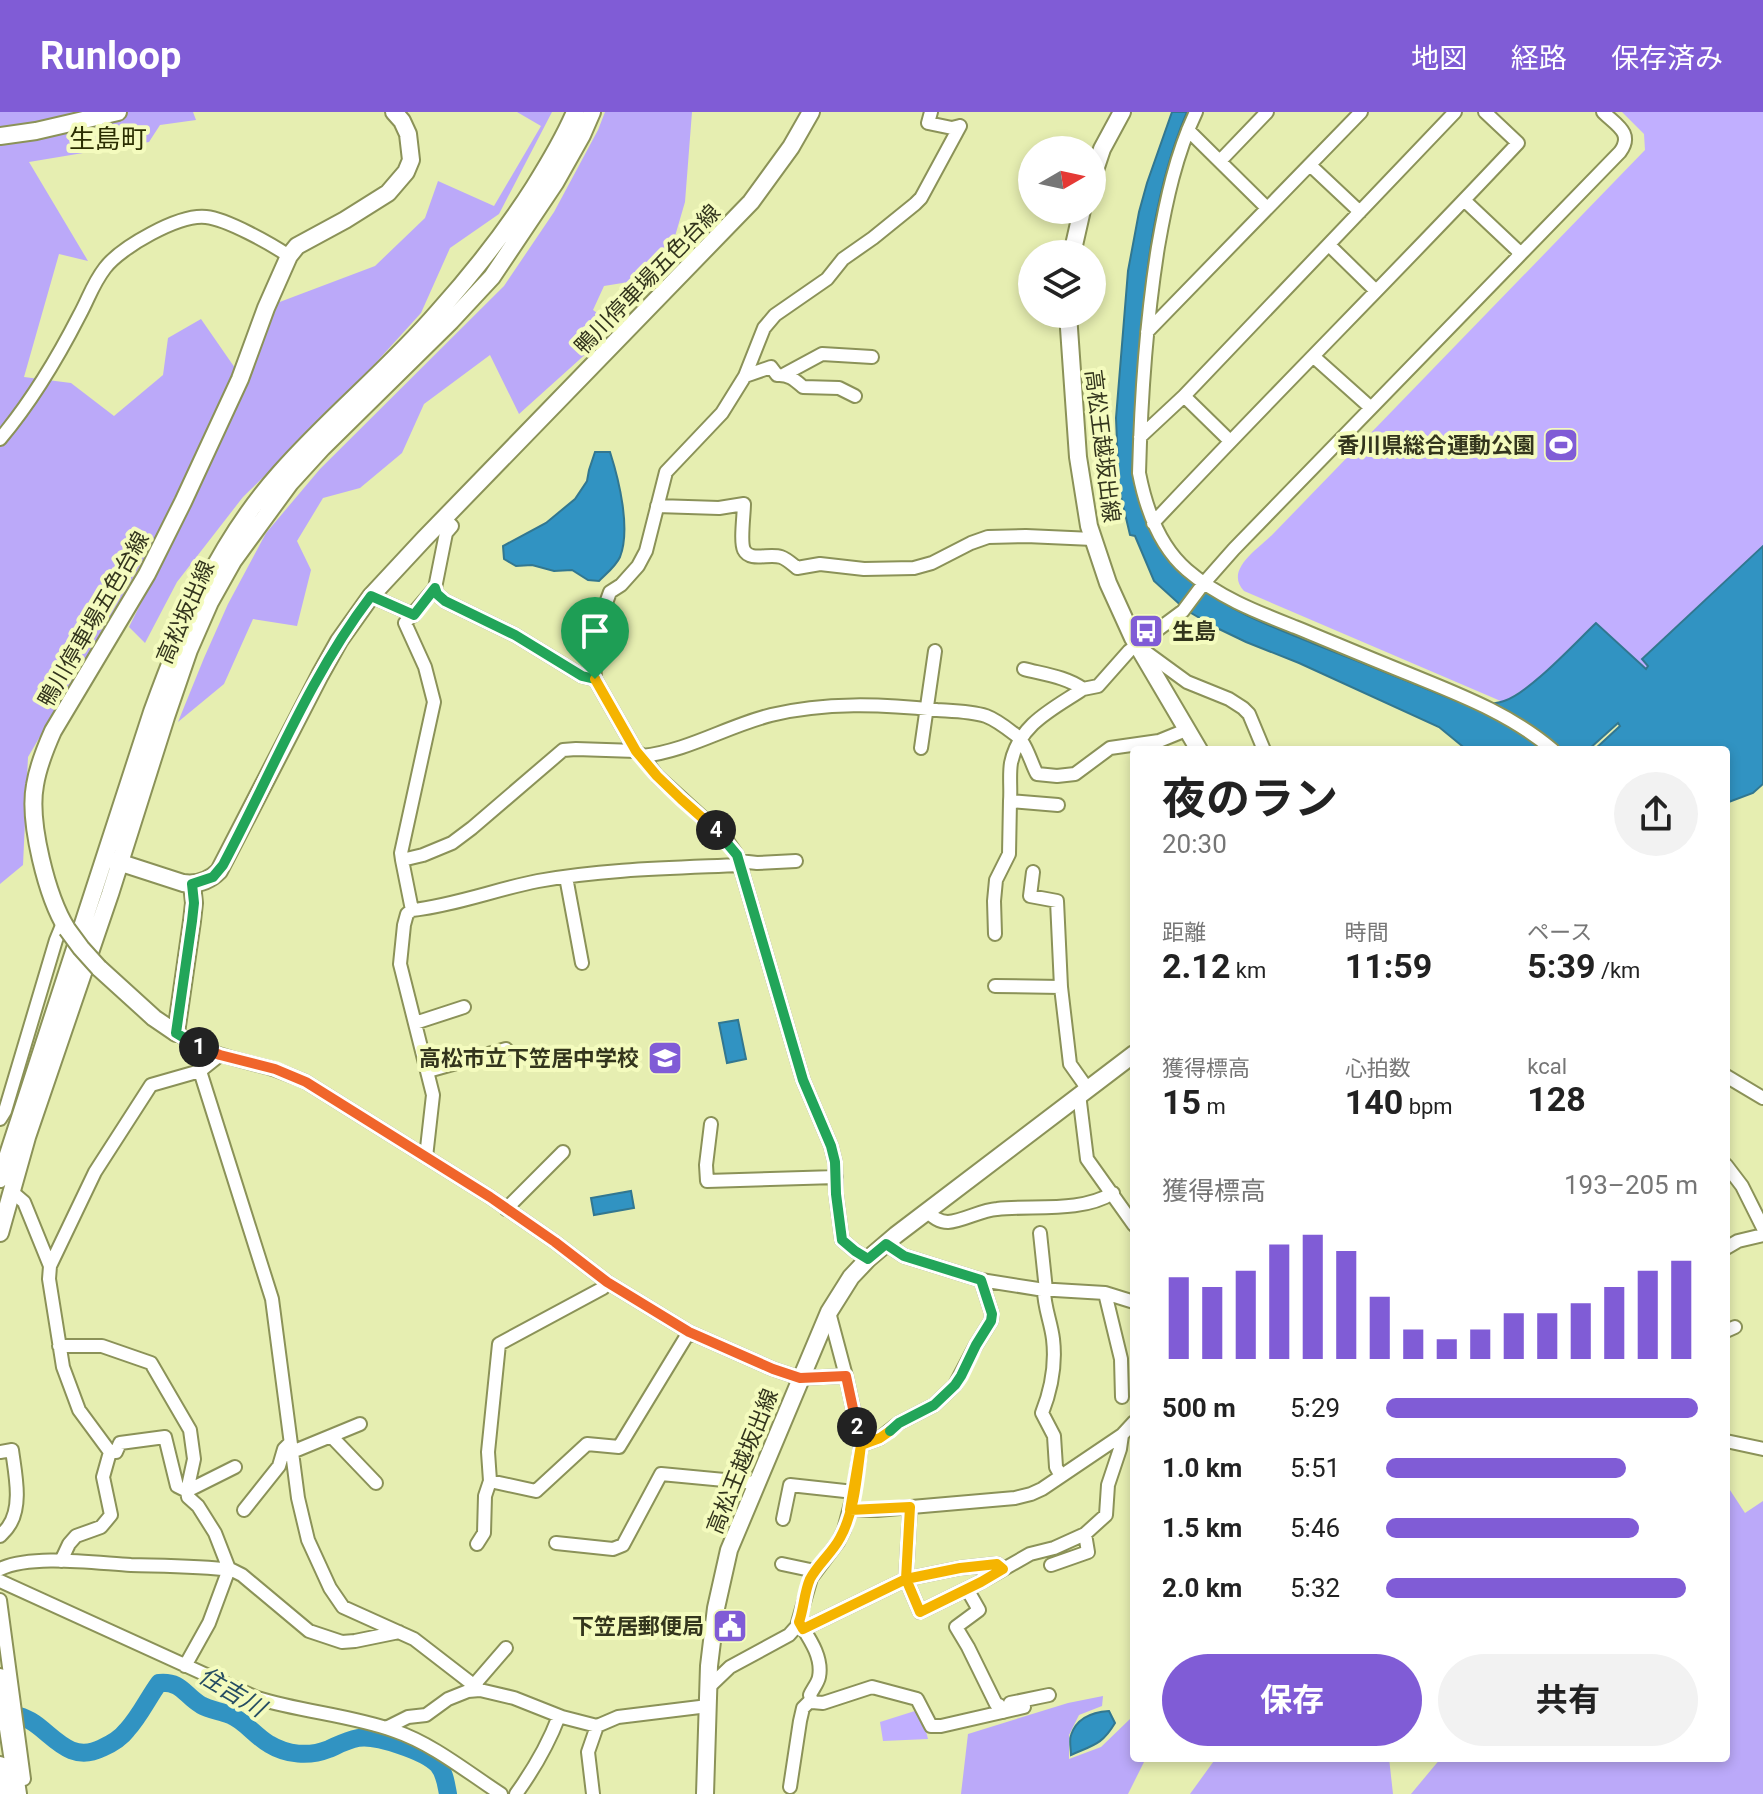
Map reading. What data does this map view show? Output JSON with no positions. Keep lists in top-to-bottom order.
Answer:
{
  "streets": {
    "main road": ["鴨川停車場五色台線", "高松王越坂出線", "高松坂出線"]
  },
  "districts": ["生島町"],
  "water": ["住吉川"],
  "places": {
    "sports": ["香川県総合運動公園"],
    "bus stop": ["生島"],
    "school or university": ["高松市立下笠居中学校"],
    "public building": ["下笠居郵便局"]
  },
  "north": "right",
  "page": {
    "header": "Runloop",
    "nav": ["地図", "経路", "保存済み"],
    "heading": ["夜のラン", "20:30"],
    "pins": ["4", "1", "2"],
    "stats": [
      ["距離", "2.12 km"],
      ["時間", "11:59"],
      ["ペース", "5:39 /km"],
      ["獲得標高", "15 m"],
      ["心拍数", "140 bpm"],
      ["kcal", "128"]
    ],
    "chart": ["獲得標高", "193–205 m"],
    "list": [
      {
        "name": "500 m",
        "note": "5:29"
      },
      {
        "name": "1.0 km",
        "note": "5:51"
      },
      {
        "name": "1.5 km",
        "note": "5:46"
      },
      {
        "name": "2.0 km",
        "note": "5:32"
      }
    ],
    "buttons": ["保存", "共有"]
  }
}
